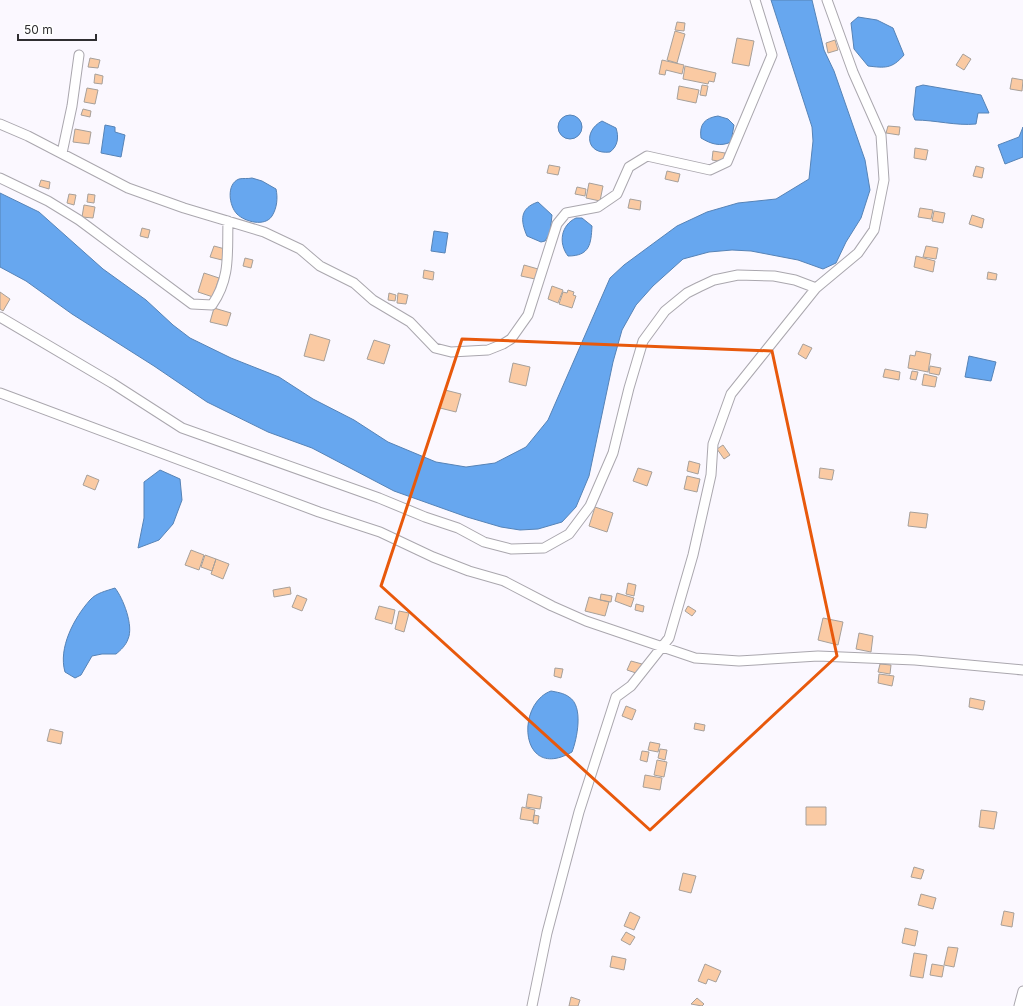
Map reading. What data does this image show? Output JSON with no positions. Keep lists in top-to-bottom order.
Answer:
{
  "scale_bar": "50 m"
}
